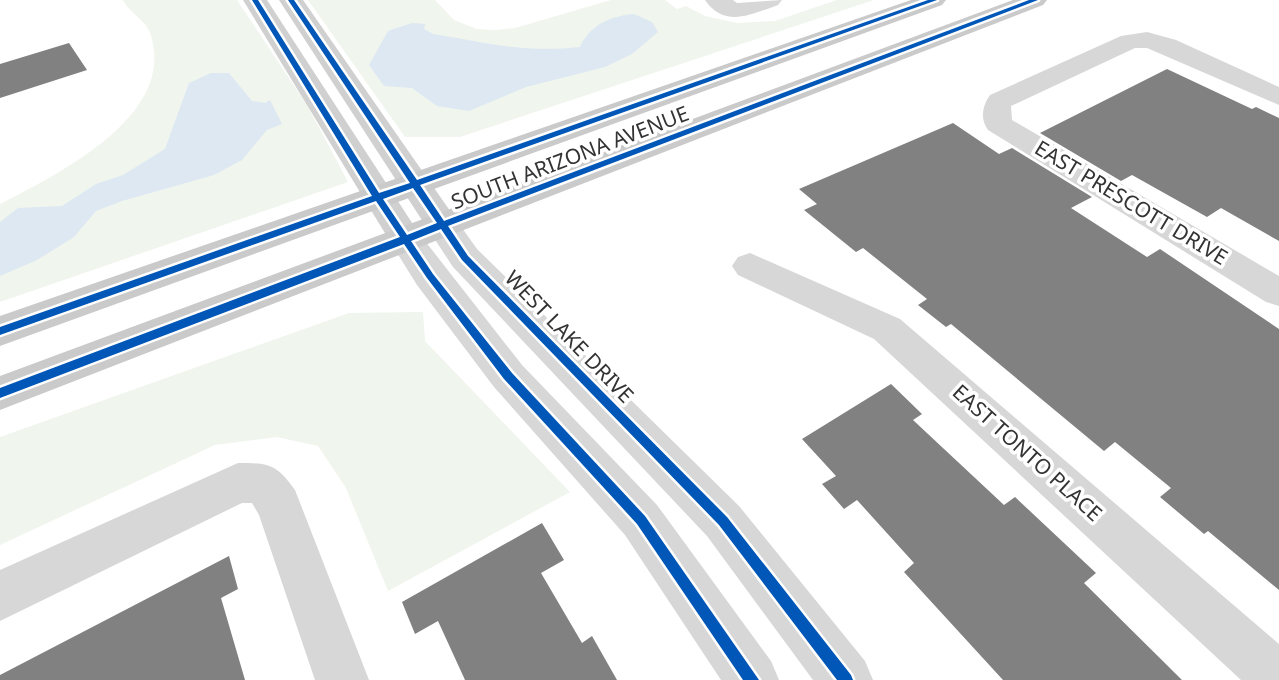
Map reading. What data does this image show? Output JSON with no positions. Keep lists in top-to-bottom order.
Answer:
{
  "streets": {
    "main road": ["SOUTH ARIZONA AVENUE"],
    "street": ["EAST PRESCOTT DRIVE", "WEST LAKE DRIVE", "EAST TONTO PLACE"]
  },
  "crossings": [
    ["SOUTH ARIZONA AVENUE", "WEST LAKE DRIVE"]
  ]
}
